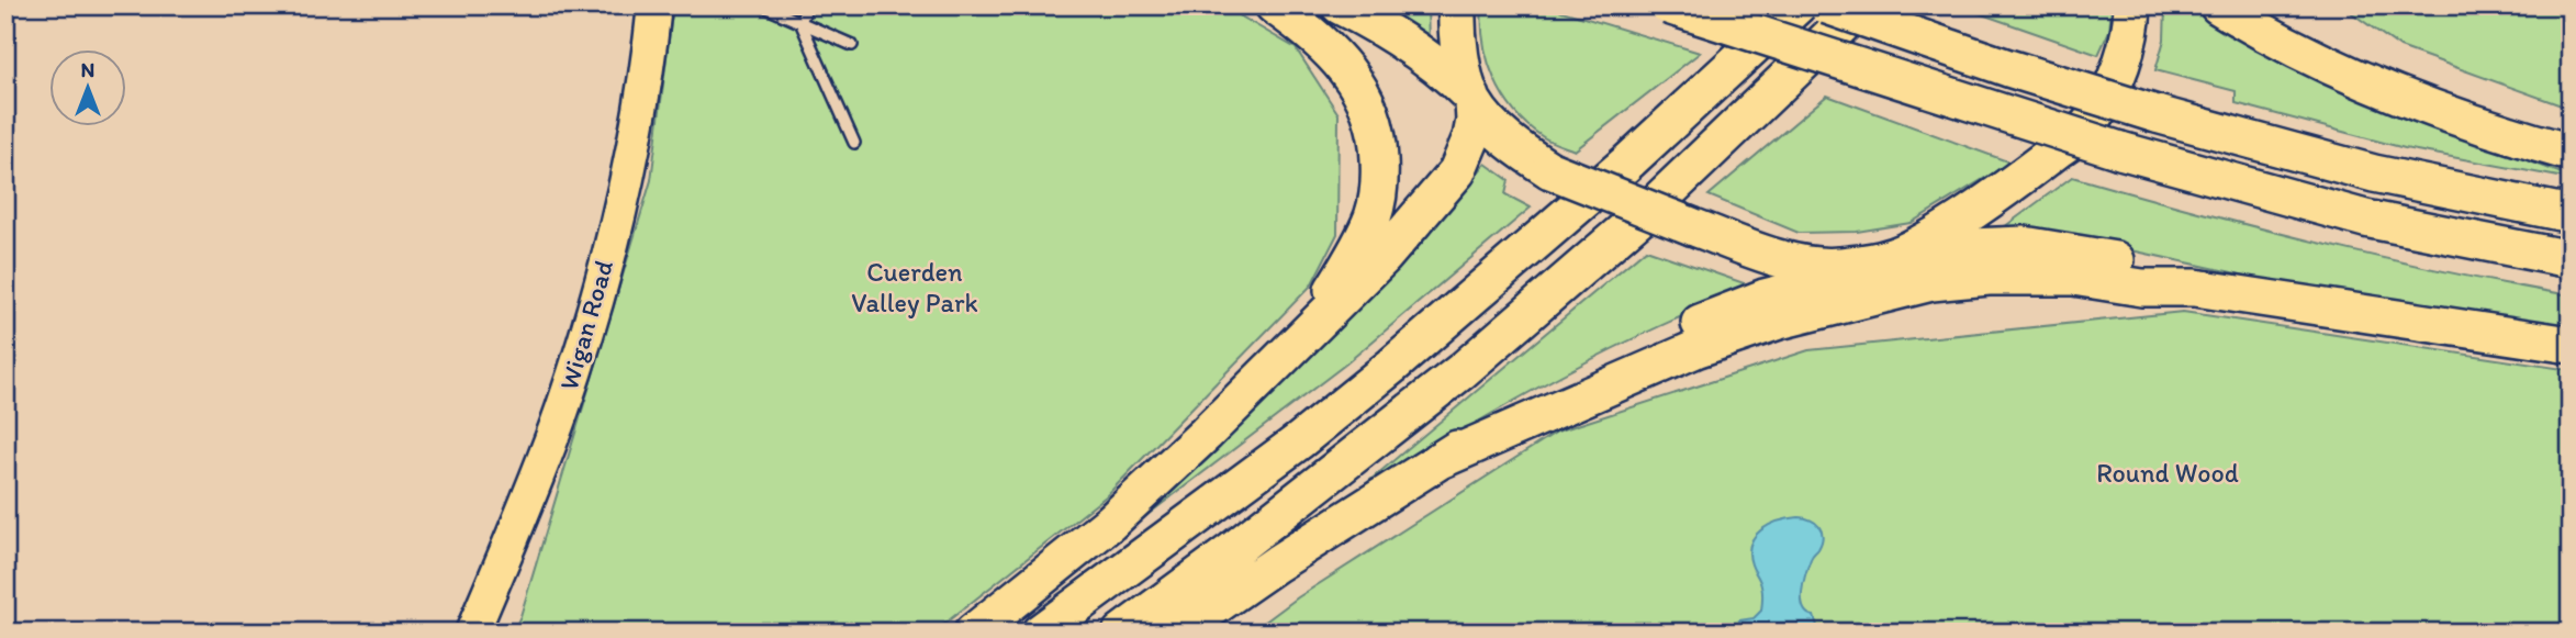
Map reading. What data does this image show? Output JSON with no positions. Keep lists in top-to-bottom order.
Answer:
{
  "streets": {
    "main road": ["Wigan Road"]
  },
  "parks": ["Cuerden Valley Park", "Round Wood"],
  "north": "top"
}
